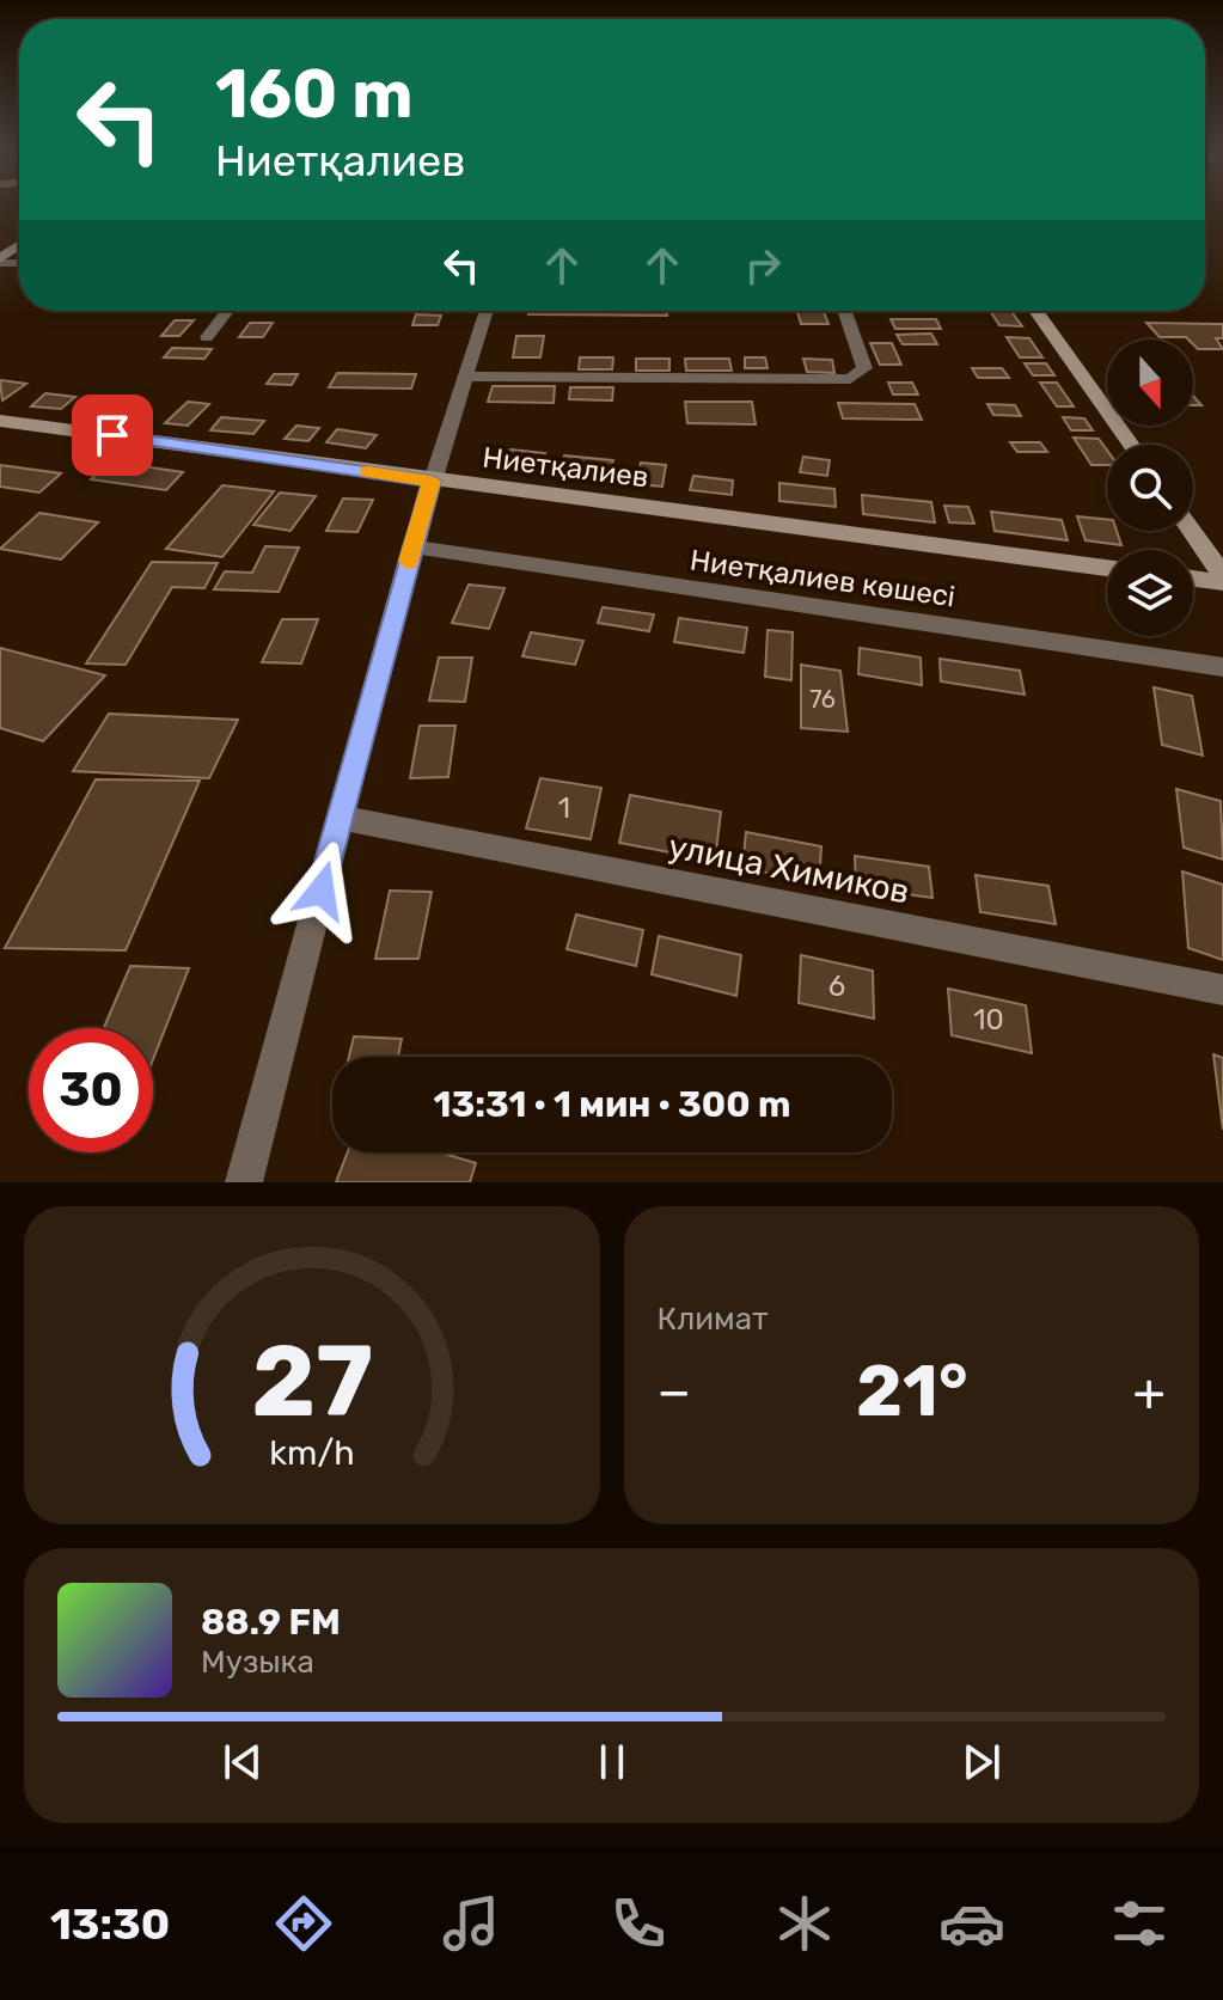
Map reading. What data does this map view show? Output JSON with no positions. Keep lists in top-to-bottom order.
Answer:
{
  "streets": {
    "street": ["Ниетқалиев", "Ниетқалиев көшесі", "улица Химиков"]
  },
  "house_numbers": [
    "76",
    "1",
    "6",
    "10"
  ],
  "north": "bottom",
  "page": {
    "turn": ["160 m", "Ниетқалиев"],
    "limit": "30",
    "trip": "13:31 · 1 мин · 300 m",
    "tile": "Климат",
    "heat": ["−", "21°", "+"],
    "song": ["88.9 FM", "Музыка"],
    "tabs": "13:30",
    "gauge": ["27", "km/h"]
  }
}
